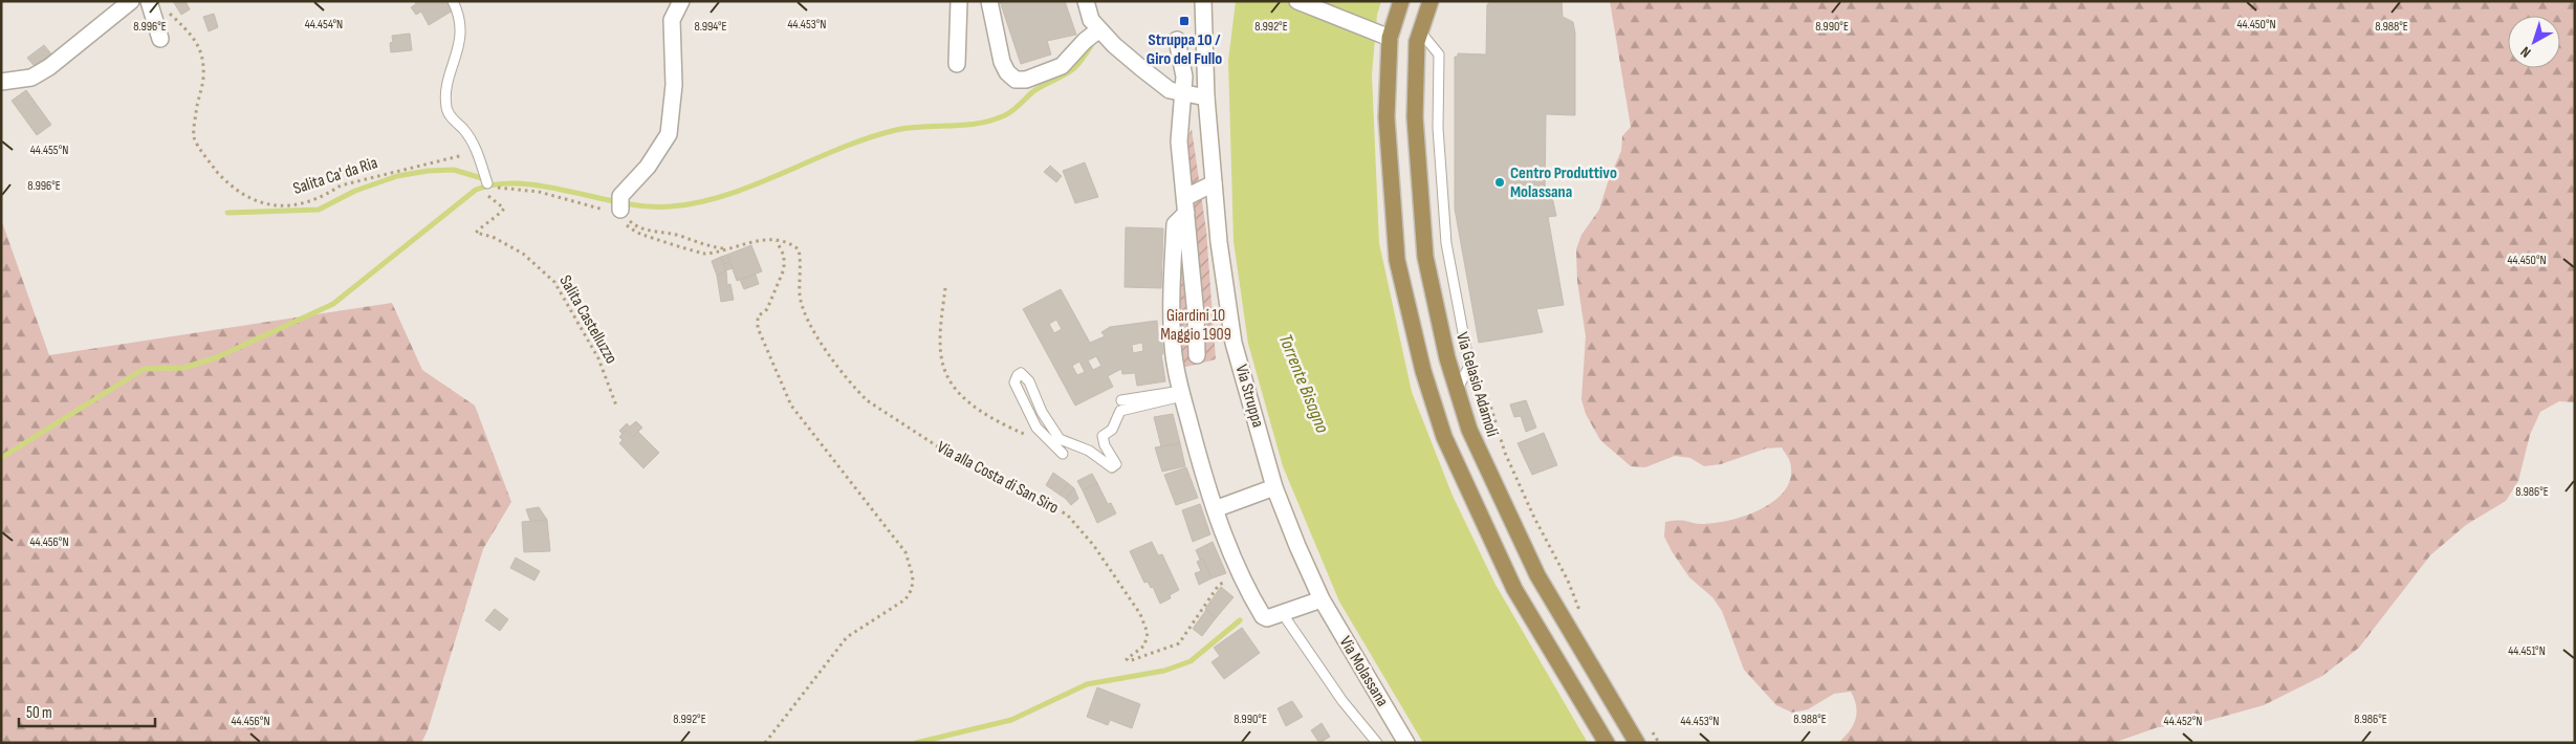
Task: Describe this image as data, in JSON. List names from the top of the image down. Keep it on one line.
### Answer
{"streets":{"main road":["Via Gelasio Adamoli"],"street":["Via Struppa","Via Molassana"],"path":["Salita Ca' da Ria","Salita Castelluzzo","Via alla Costa di San Siro"]},"crossings":[["Via Struppa","Via Molassana"]],"water":["Torrente Bisagno"],"parks":["Giardini 10 Maggio 1909"],"places":{"transit":["Struppa 10 / Giro del Fullo"],"other":["Centro Produttivo Molassana"]},"scale_bar":"50 m","north":"bottom left","coordinates":["44.454°N","44.453°N","44.450°N","8.996°E","8.994°E","8.992°E","8.990°E","8.988°E","44.455°N","8.986°E","44.456°N","44.451°N","44.452°N"]}
